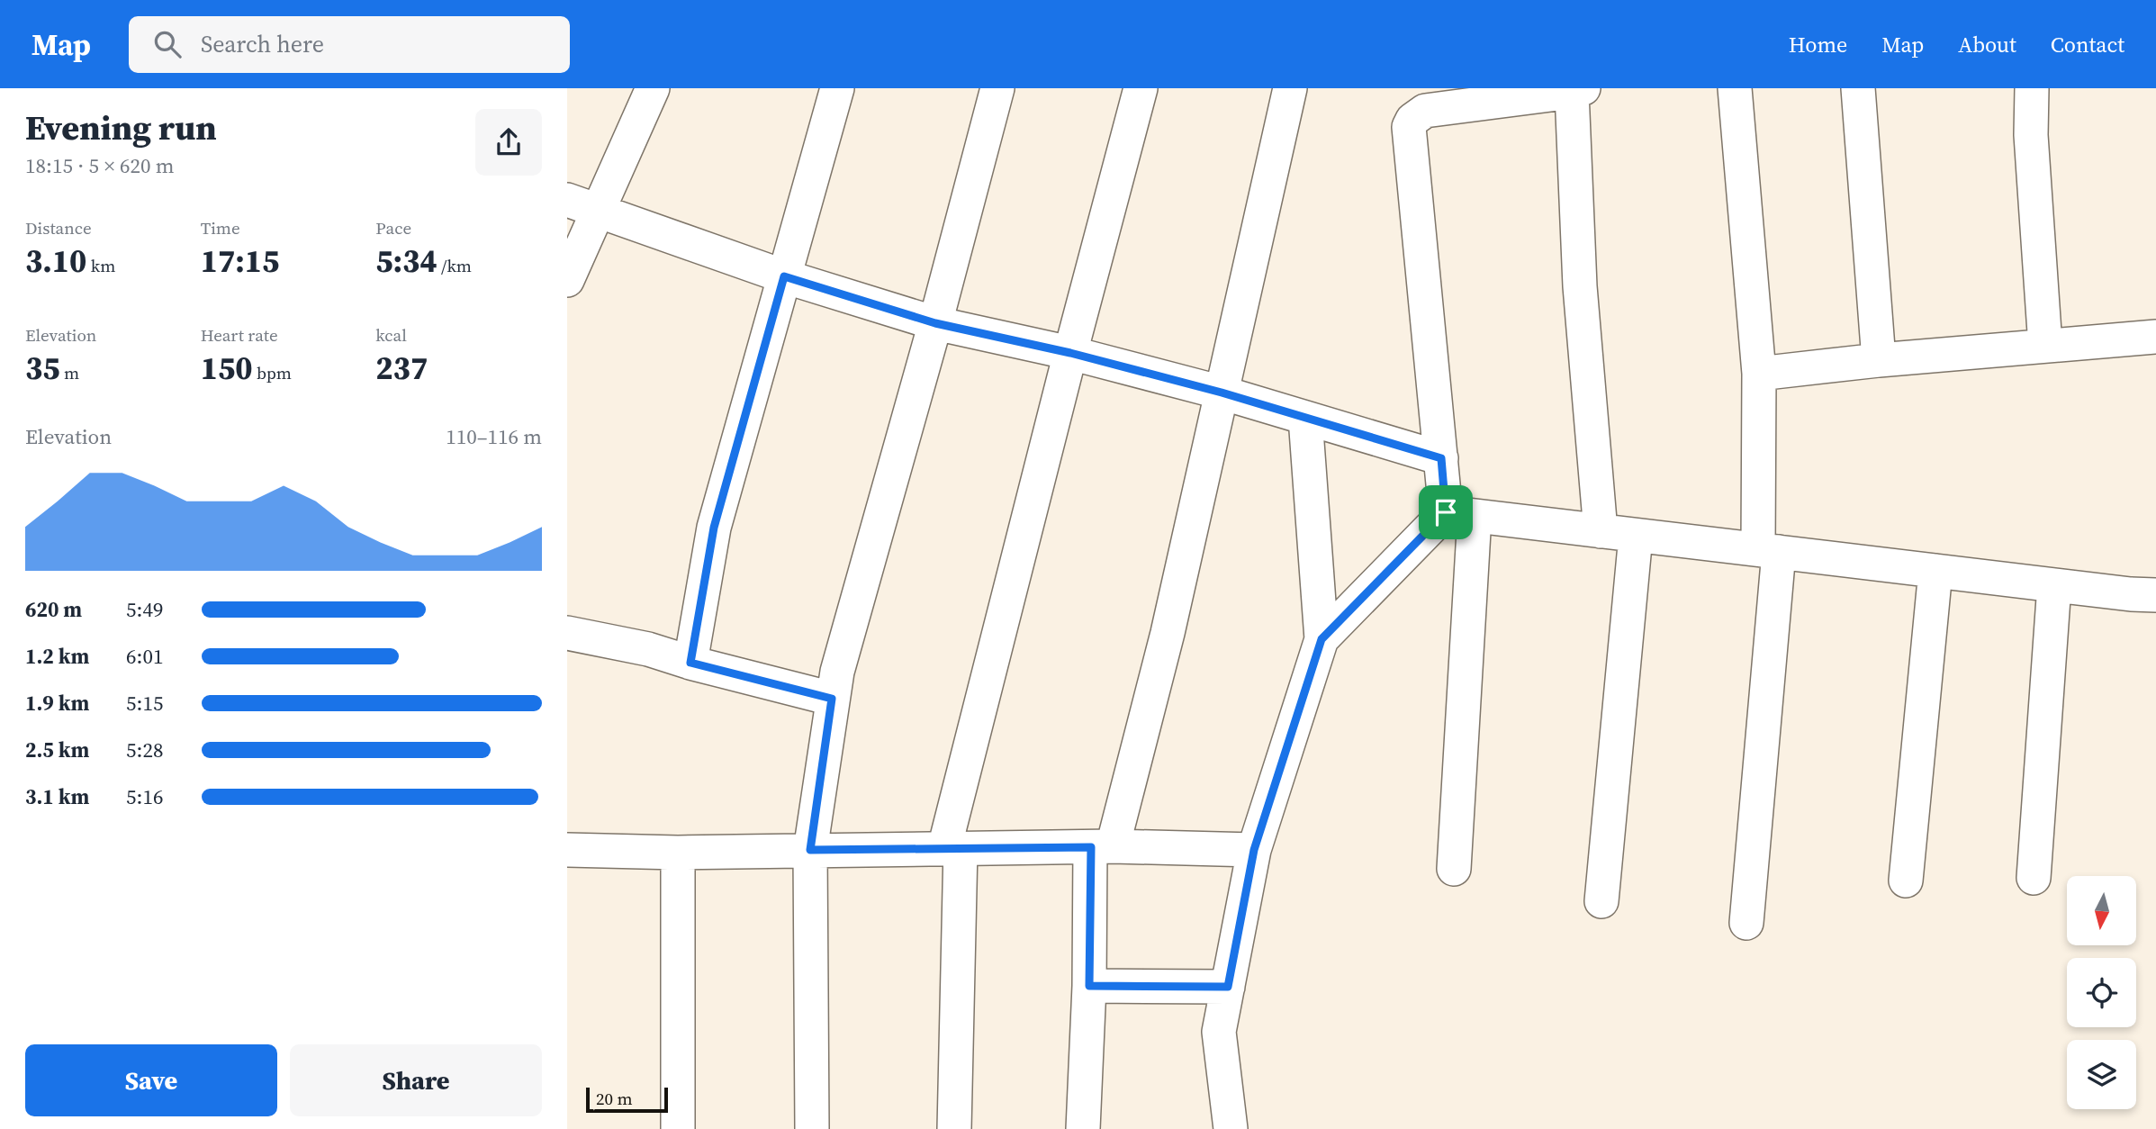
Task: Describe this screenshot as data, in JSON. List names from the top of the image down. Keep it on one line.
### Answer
{"scale_bar":"20 m","north":"bottom","page":{"header":"Map","search":"Search here","nav":["Home","Map","About","Contact"],"heading":["Evening run","18:15 · 5 × 620 m"],"stats":[["Distance","3.10 km"],["Time","17:15"],["Pace","5:34 /km"],["Elevation","35 m"],["Heart rate","150 bpm"],["kcal","237"]],"chart":["Elevation","110–116 m"],"list":[{"name":"620 m","note":"5:49"},{"name":"1.2 km","note":"6:01"},{"name":"1.9 km","note":"5:15"},{"name":"2.5 km","note":"5:28"},{"name":"3.1 km","note":"5:16"}],"buttons":["Save","Share"],"scale":"20 m"}}
